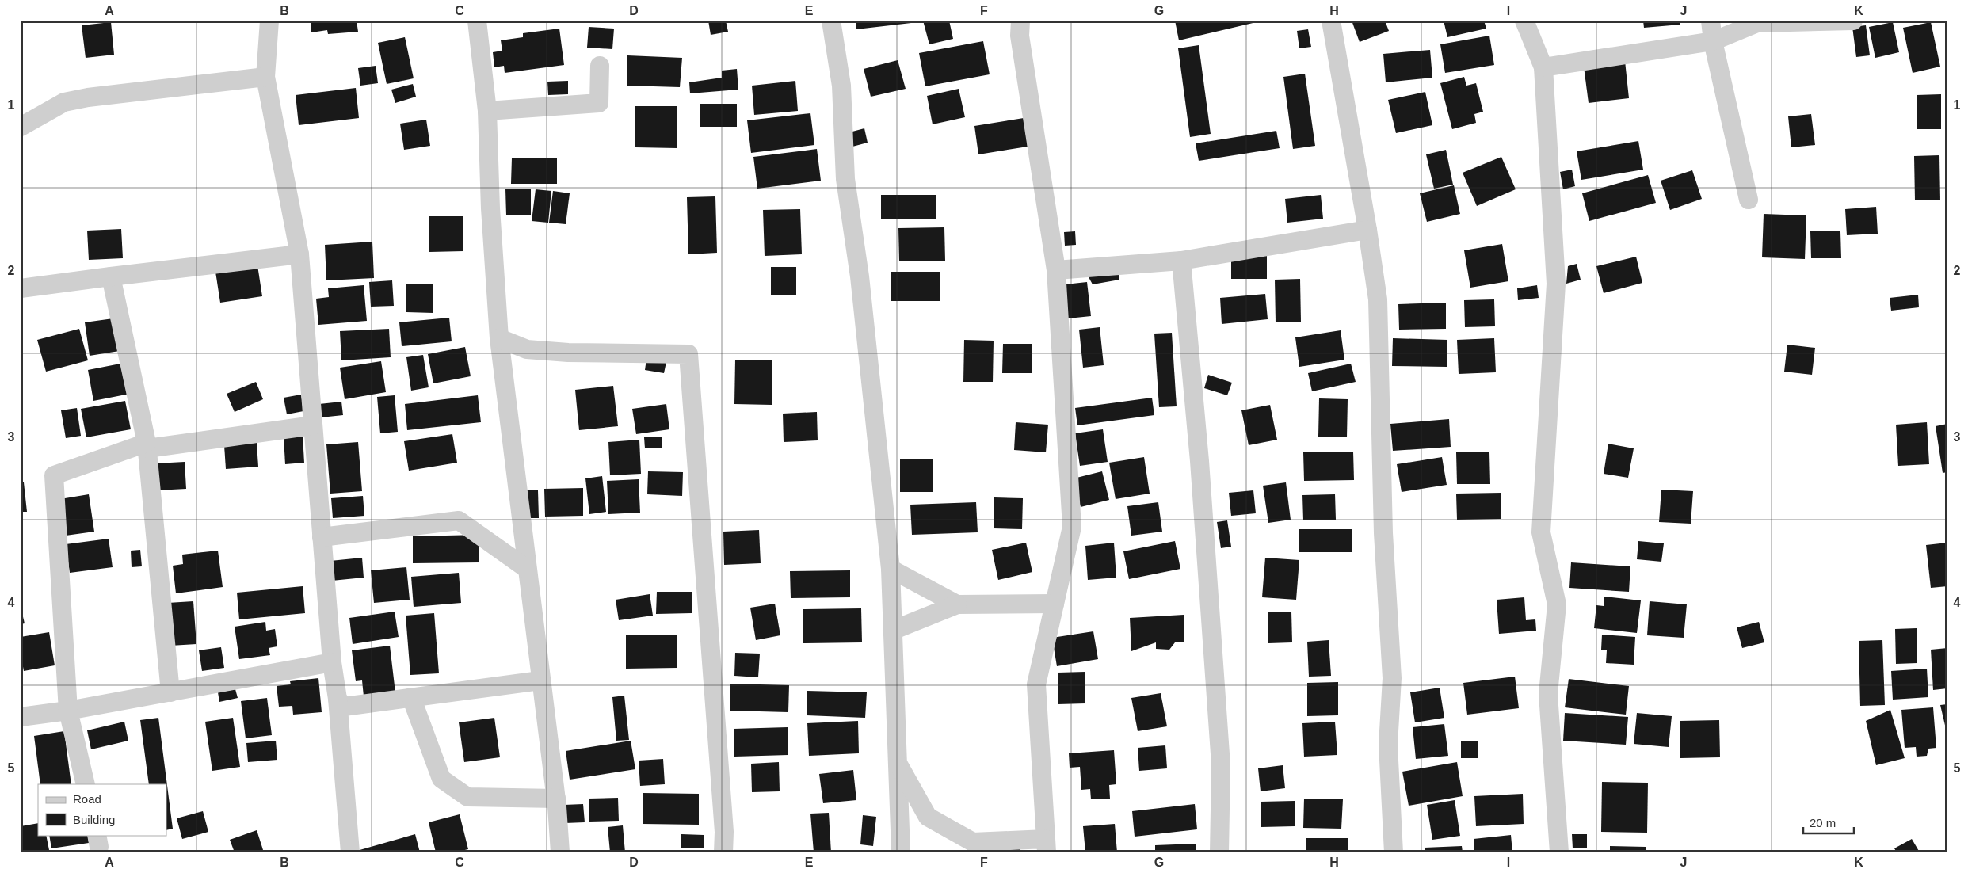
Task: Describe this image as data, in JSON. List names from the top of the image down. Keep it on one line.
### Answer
{"legend":["Road","Building"],"scale_bar":"20 m","grid":{"columns":["A","B","C","D","E","F","G","H","I","J","K"],"rows":["1","2","3","4","5"]}}
